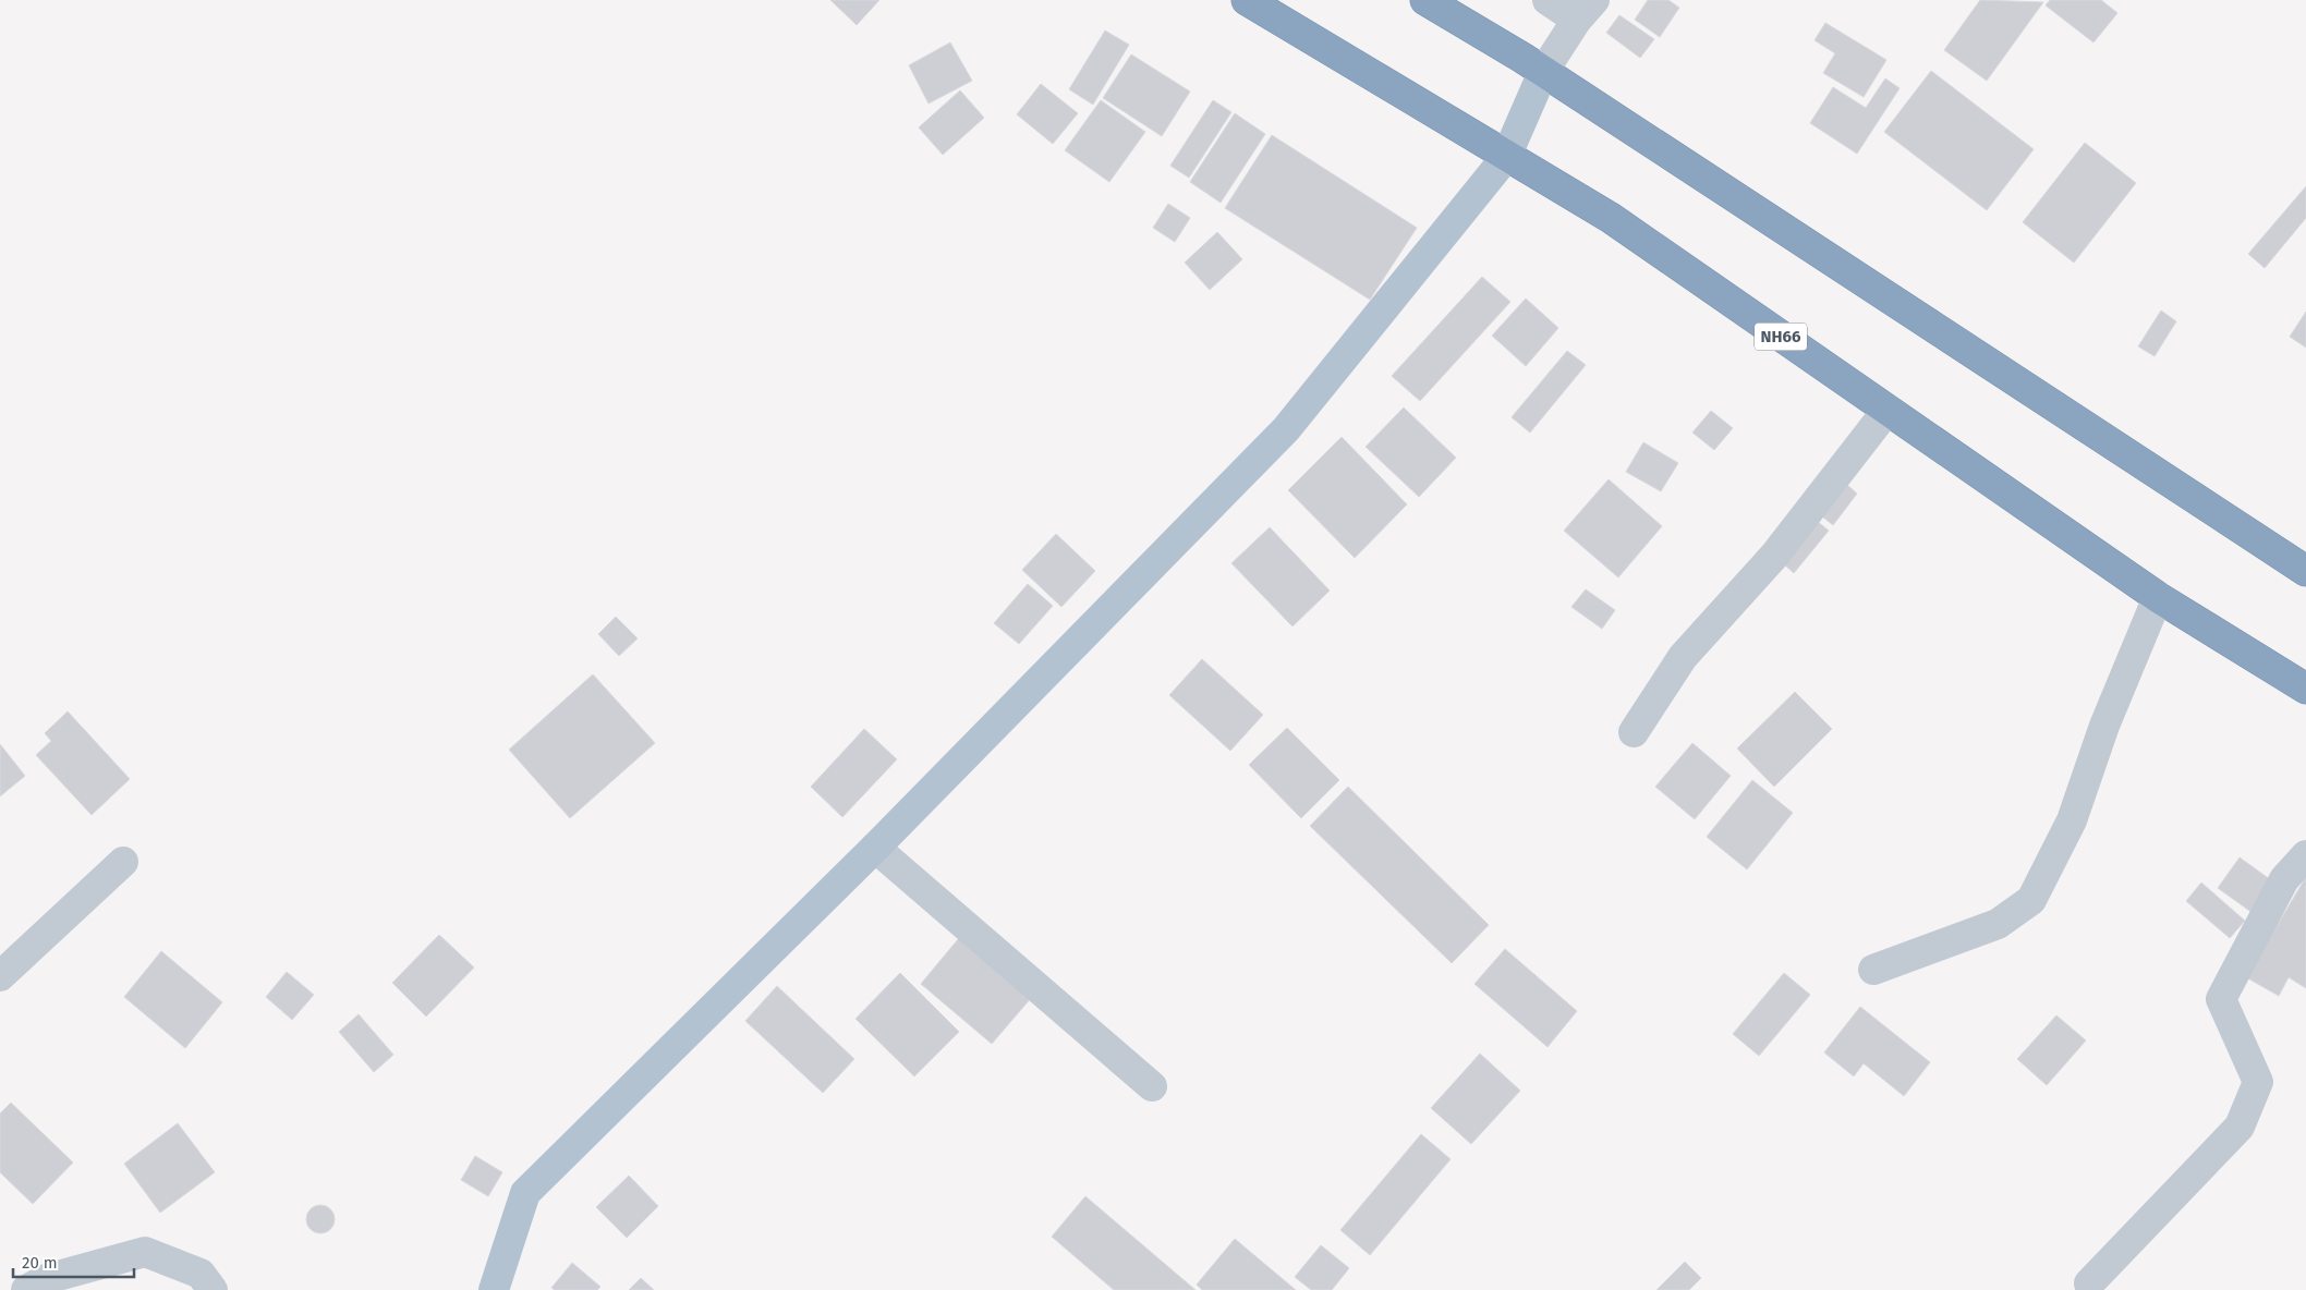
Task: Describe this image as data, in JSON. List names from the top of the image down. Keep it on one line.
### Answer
{"streets":{"highway":["NH66"]},"scale_bar":"20 m"}
